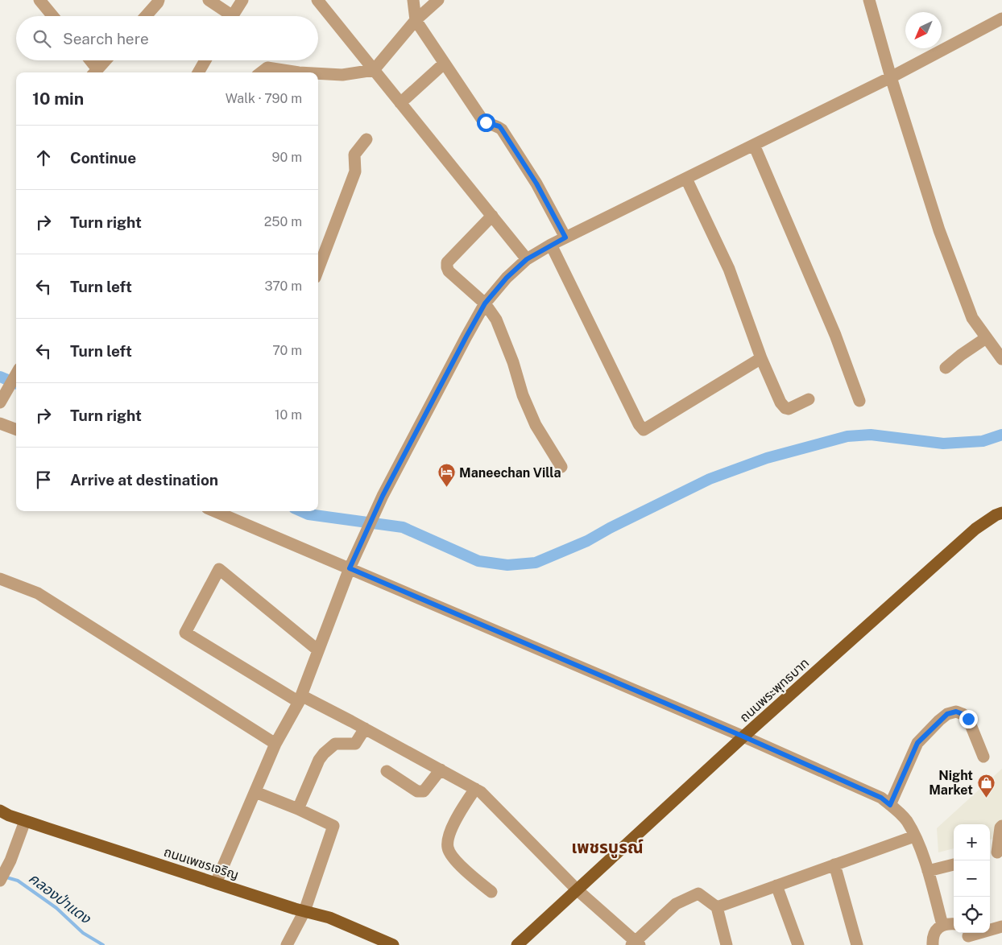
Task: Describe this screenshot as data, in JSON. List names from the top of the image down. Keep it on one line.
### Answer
{"streets":{"main road":["ถนนพระพุทธบาท","ถนนเพชรเจริญ"]},"districts":["เพชรบูรณ์"],"water":["คลองป่าแดง"],"places":{"hotel":["Maneechan Villa"],"shop":["Night Market"]},"north":"bottom left","page":{"search":"Search here","heading":["10 min","Walk · 790 m"],"list":[["Continue","90 m"],["Turn right","250 m"],["Turn left","370 m"],["Turn left","70 m"],["Turn right","10 m"],"Arrive at destination"],"map_buttons":["+","−"]}}
